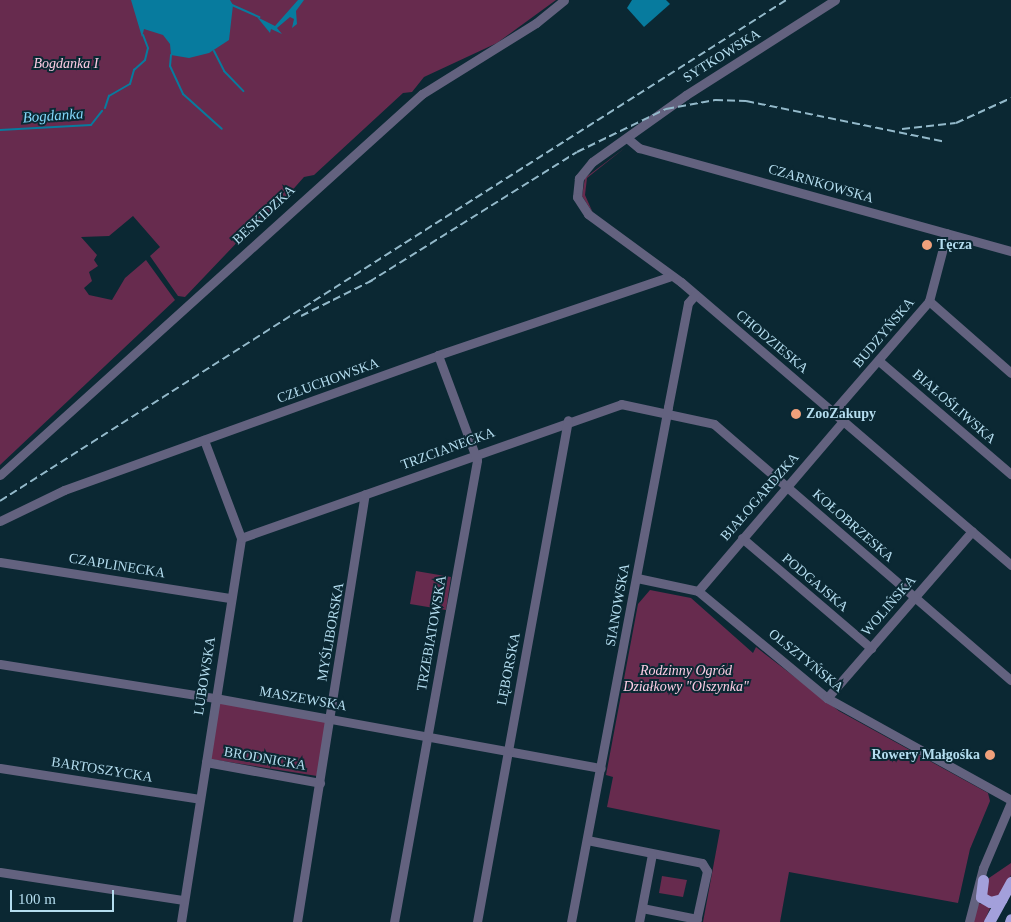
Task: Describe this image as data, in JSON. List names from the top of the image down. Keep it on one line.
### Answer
{"streets":{"street":["SYTKOWSKA","CZARNKOWSKA","BESKIDZKA","BUDZYŃSKA","CHODZIESKA","CZŁUCHOWSKA","BIAŁOŚLIWSKA","TRZCIANECKA","BIAŁOGARDZKA","KOŁOBRZESKA","CZAPLINECKA","PODGAJSKA","SIANOWSKA","WOLIŃSKA","MYŚLIBORSKA","TRZEBIATOWSKA","OLSZTYŃSKA","LĘBORSKA","LUBOWSKA","MASZEWSKA","BRODNICKA","BARTOSZYCKA"]},"crossings":[["SYTKOWSKA","CZARNKOWSKA"],["SYTKOWSKA","CHODZIESKA"],["CZARNKOWSKA","BUDZYŃSKA"],["CZARNKOWSKA","CHODZIESKA"],["BUDZYŃSKA","CHODZIESKA"],["BUDZYŃSKA","BIAŁOŚLIWSKA"],["CHODZIESKA","CZŁUCHOWSKA"],["CHODZIESKA","BIAŁOGARDZKA"],["CHODZIESKA","SIANOWSKA"],["CHODZIESKA","WOLIŃSKA"],["CZŁUCHOWSKA","TRZEBIATOWSKA"],["TRZCIANECKA","KOŁOBRZESKA"],["TRZCIANECKA","SIANOWSKA"],["TRZCIANECKA","MYŚLIBORSKA"],["TRZCIANECKA","TRZEBIATOWSKA"],["TRZCIANECKA","LĘBORSKA"],["TRZCIANECKA","LUBOWSKA"],["BIAŁOGARDZKA","KOŁOBRZESKA"],["BIAŁOGARDZKA","PODGAJSKA"],["BIAŁOGARDZKA","OLSZTYŃSKA"],["KOŁOBRZESKA","SIANOWSKA"],["KOŁOBRZESKA","WOLIŃSKA"],["CZAPLINECKA","LUBOWSKA"],["PODGAJSKA","WOLIŃSKA"],["SIANOWSKA","OLSZTYŃSKA"],["SIANOWSKA","MASZEWSKA"],["WOLIŃSKA","OLSZTYŃSKA"],["MYŚLIBORSKA","MASZEWSKA"],["MYŚLIBORSKA","BRODNICKA"],["TRZEBIATOWSKA","MASZEWSKA"],["LĘBORSKA","MASZEWSKA"],["LUBOWSKA","MASZEWSKA"],["LUBOWSKA","BRODNICKA"],["LUBOWSKA","BARTOSZYCKA"]],"water":["Bogdanka"],"parks":["Bogdanka I","Rodzinny Ogród Działkowy \"Olszynka\""],"places":["Tęcza","ZooZakupy","Rowery Małgośka"],"scale_bar":"100 m"}
